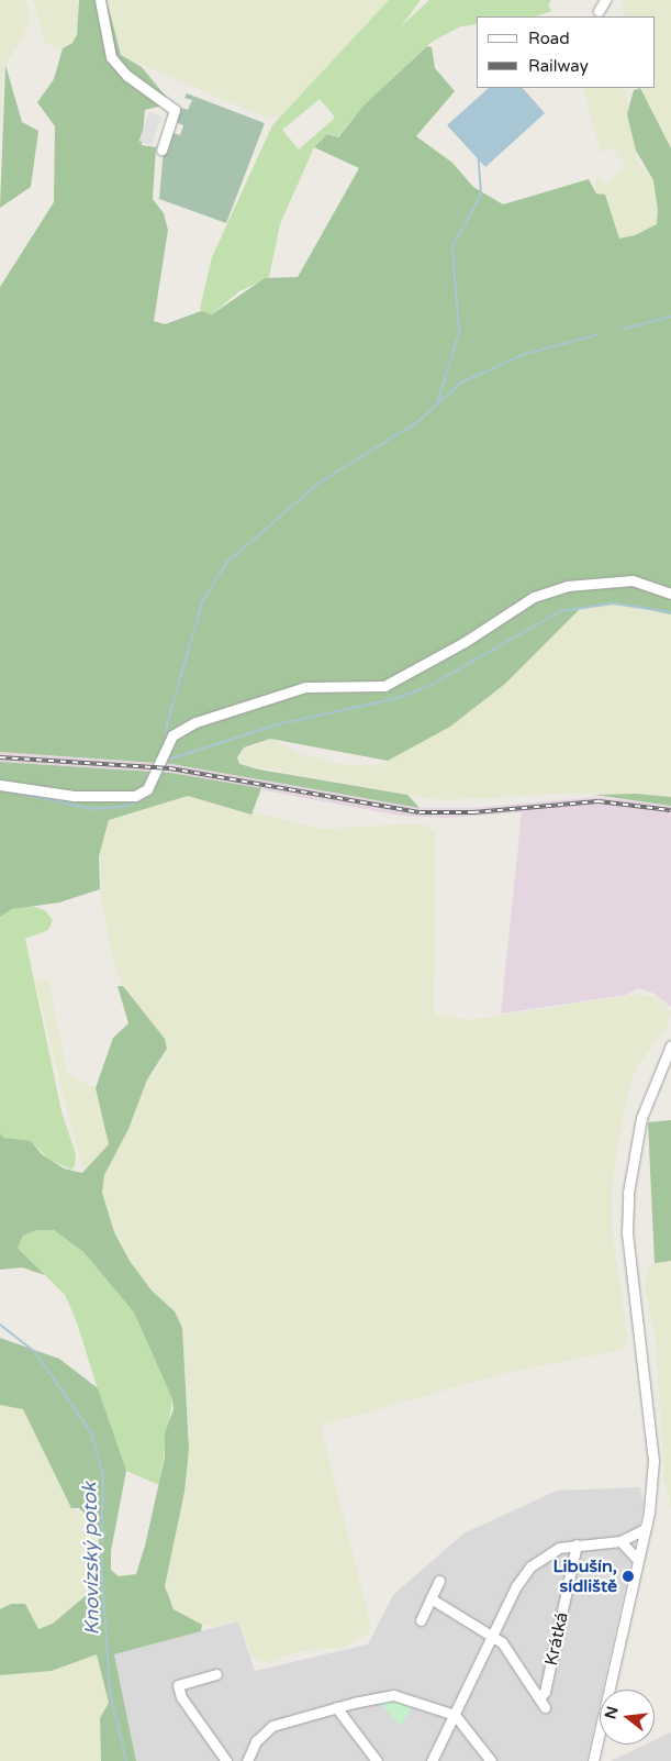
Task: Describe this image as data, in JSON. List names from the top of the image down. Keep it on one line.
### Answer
{"streets":{"street":["Krátká"]},"water":["Knovízský potok"],"places":["Libušín, sídliště"],"legend":["Road","Railway"],"north":"left"}
